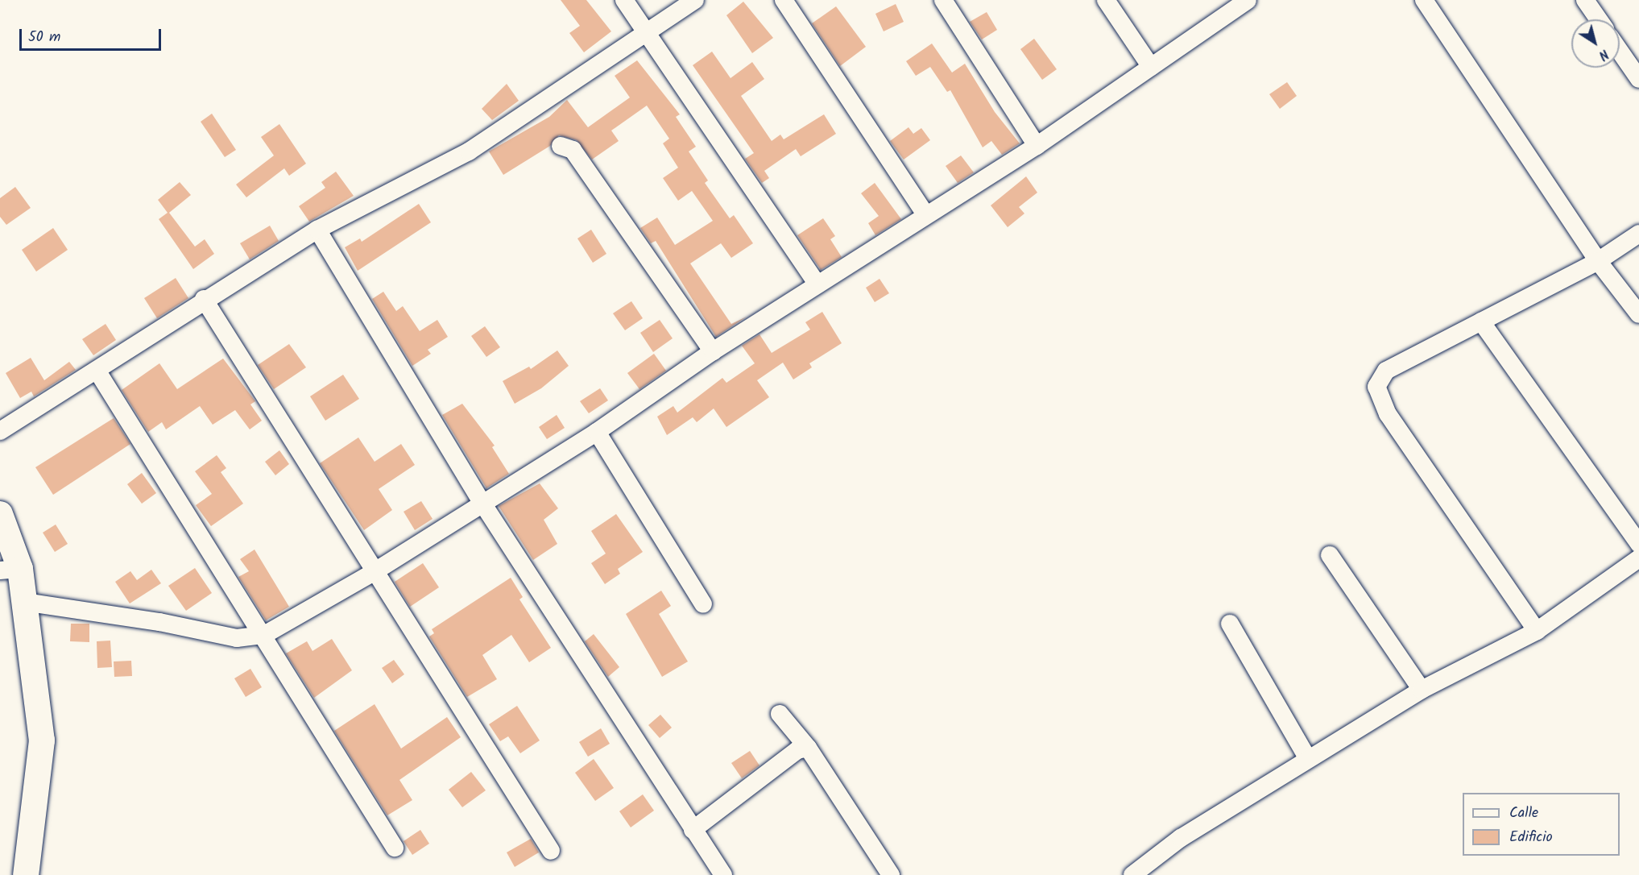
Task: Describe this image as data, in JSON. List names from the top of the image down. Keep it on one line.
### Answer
{"legend":["Calle","Edificio"],"scale_bar":"50 m","north":"bottom right"}
